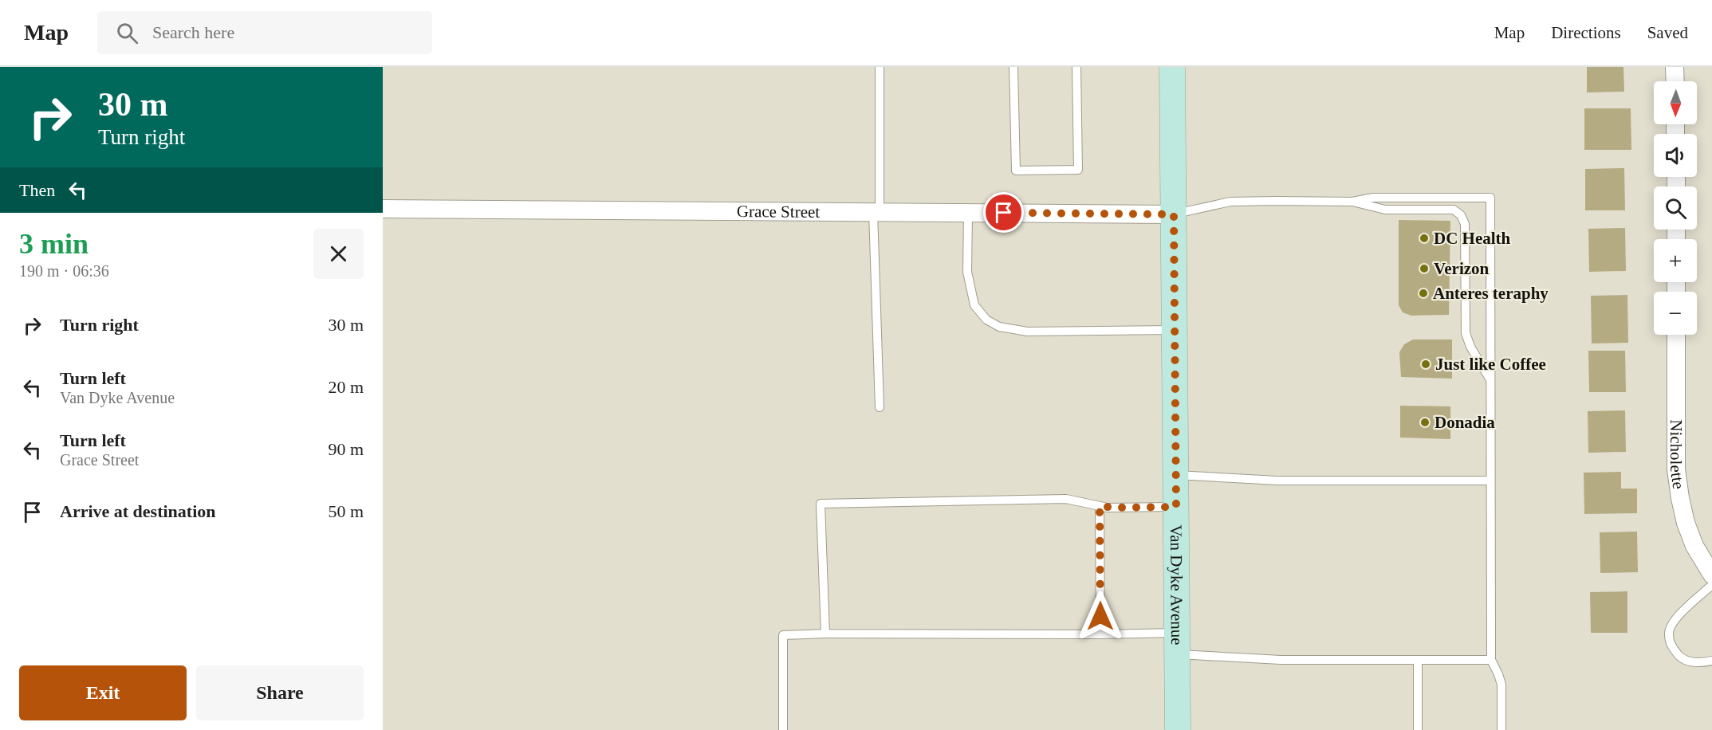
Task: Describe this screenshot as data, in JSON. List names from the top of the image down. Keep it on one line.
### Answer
{"streets":{"main road":["Van Dyke Avenue"],"street":["Grace Street","Nicholette"]},"crossings":[["Grace Street","Van Dyke Avenue"]],"places":["DC Health","Verizon","Anteres teraphy","Just like Coffee","Donadia"],"north":"bottom","page":{"header":"Map","search":"Search here","nav":["Map","Directions","Saved"],"turn":["30 m","Turn right"],"map_buttons":["+","−"],"then":"Then","heading":["3 min","190 m · 06:36"],"list":[{"name":"Turn right","value":"30 m"},{"name":"Turn left","note":"Van Dyke Avenue","value":"20 m"},{"name":"Turn left","note":"Grace Street","value":"90 m"},{"name":"Arrive at destination","value":"50 m"}],"buttons":["Exit","Share"]}}
